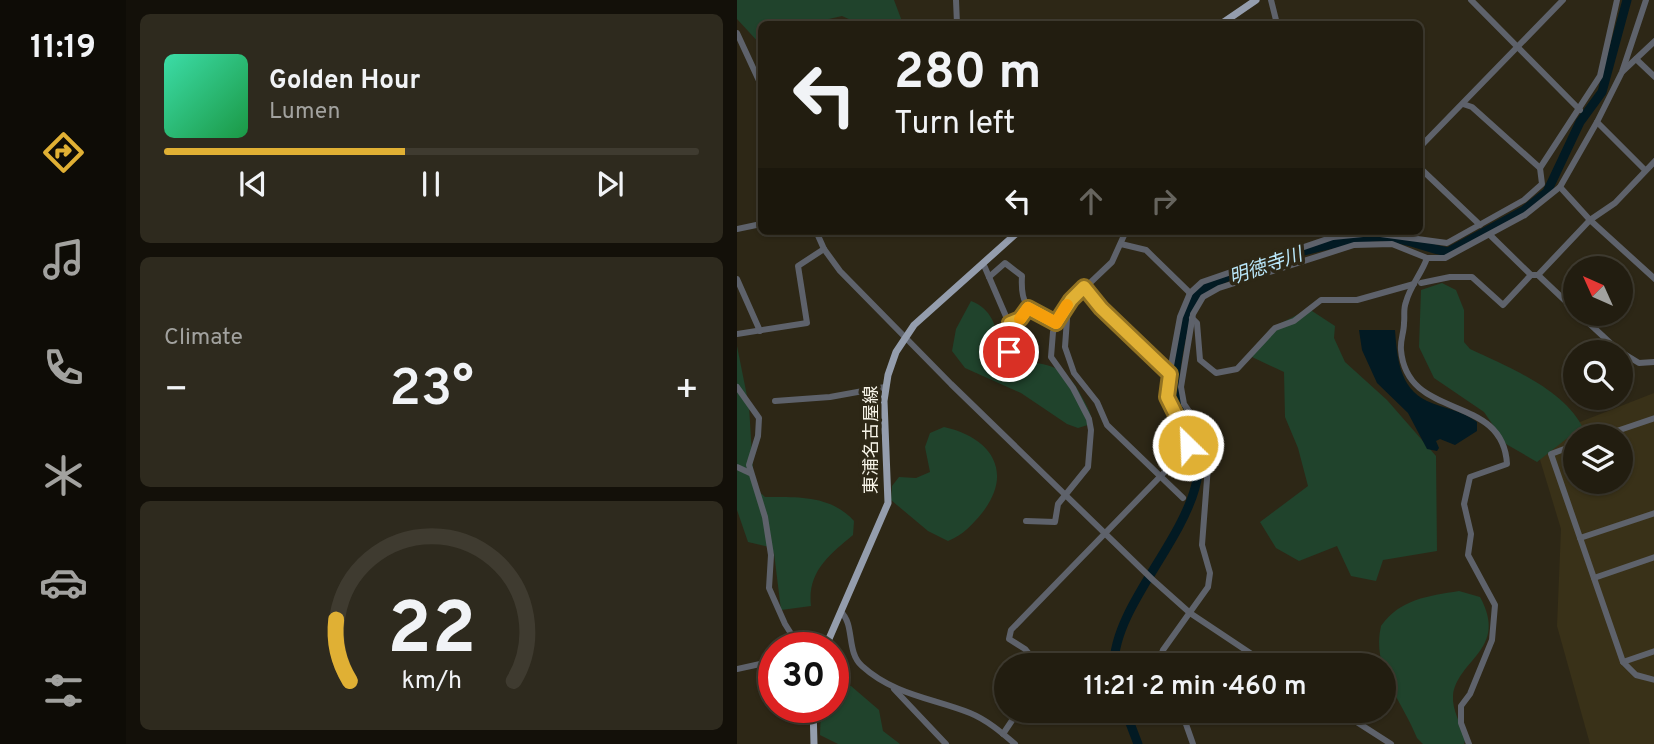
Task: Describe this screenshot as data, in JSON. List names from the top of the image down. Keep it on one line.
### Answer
{"streets":{"main road":["東浦名古屋線"]},"water":["明徳寺川"],"north":"top left","page":{"tabs":"11:19","turn":["280 m","Turn left"],"song":["Golden Hour","Lumen"],"tile":"Climate","heat":["−","23°","+"],"limit":"30","trip":"11:21 · 2 min · 460 m","gauge":["22","km/h"]}}
